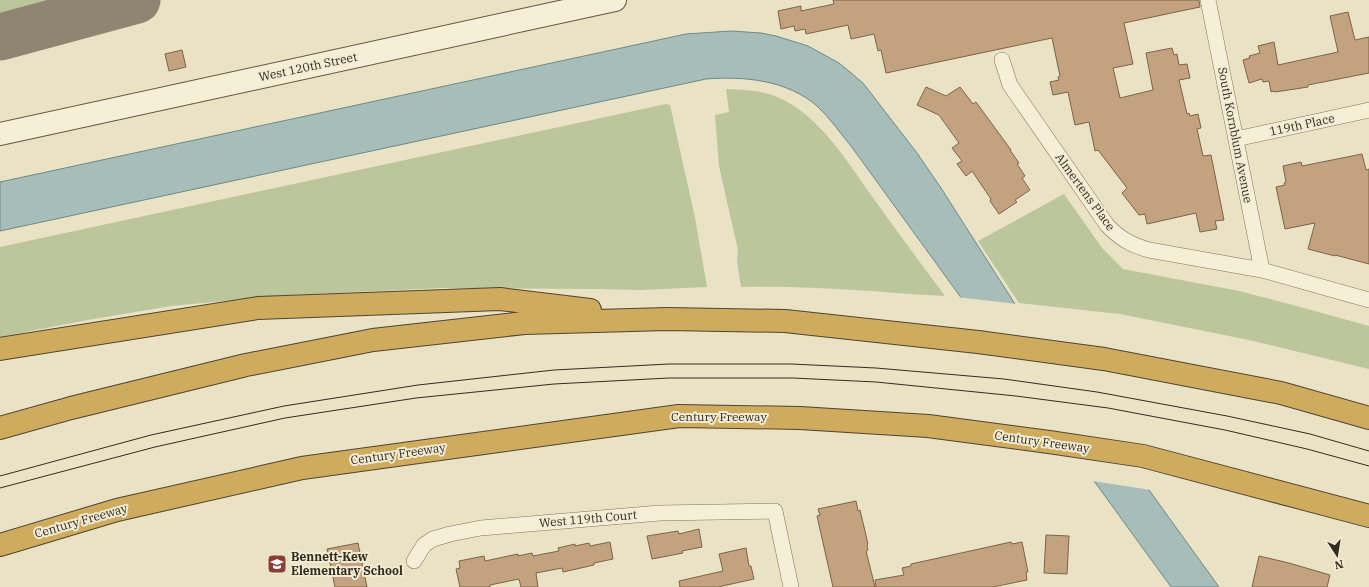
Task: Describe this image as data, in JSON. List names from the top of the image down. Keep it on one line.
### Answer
{"streets":{"highway":["Century Freeway"],"main road":["West 120th Street"],"street":["119th Place","South Kornblum Avenue","Almertens Place","West 119th Court"]},"crossings":[["119th Place","South Kornblum Avenue"],["South Kornblum Avenue","Almertens Place"]],"places":{"school or university":["Bennett-Kew Elementary School"]},"north":"bottom"}
